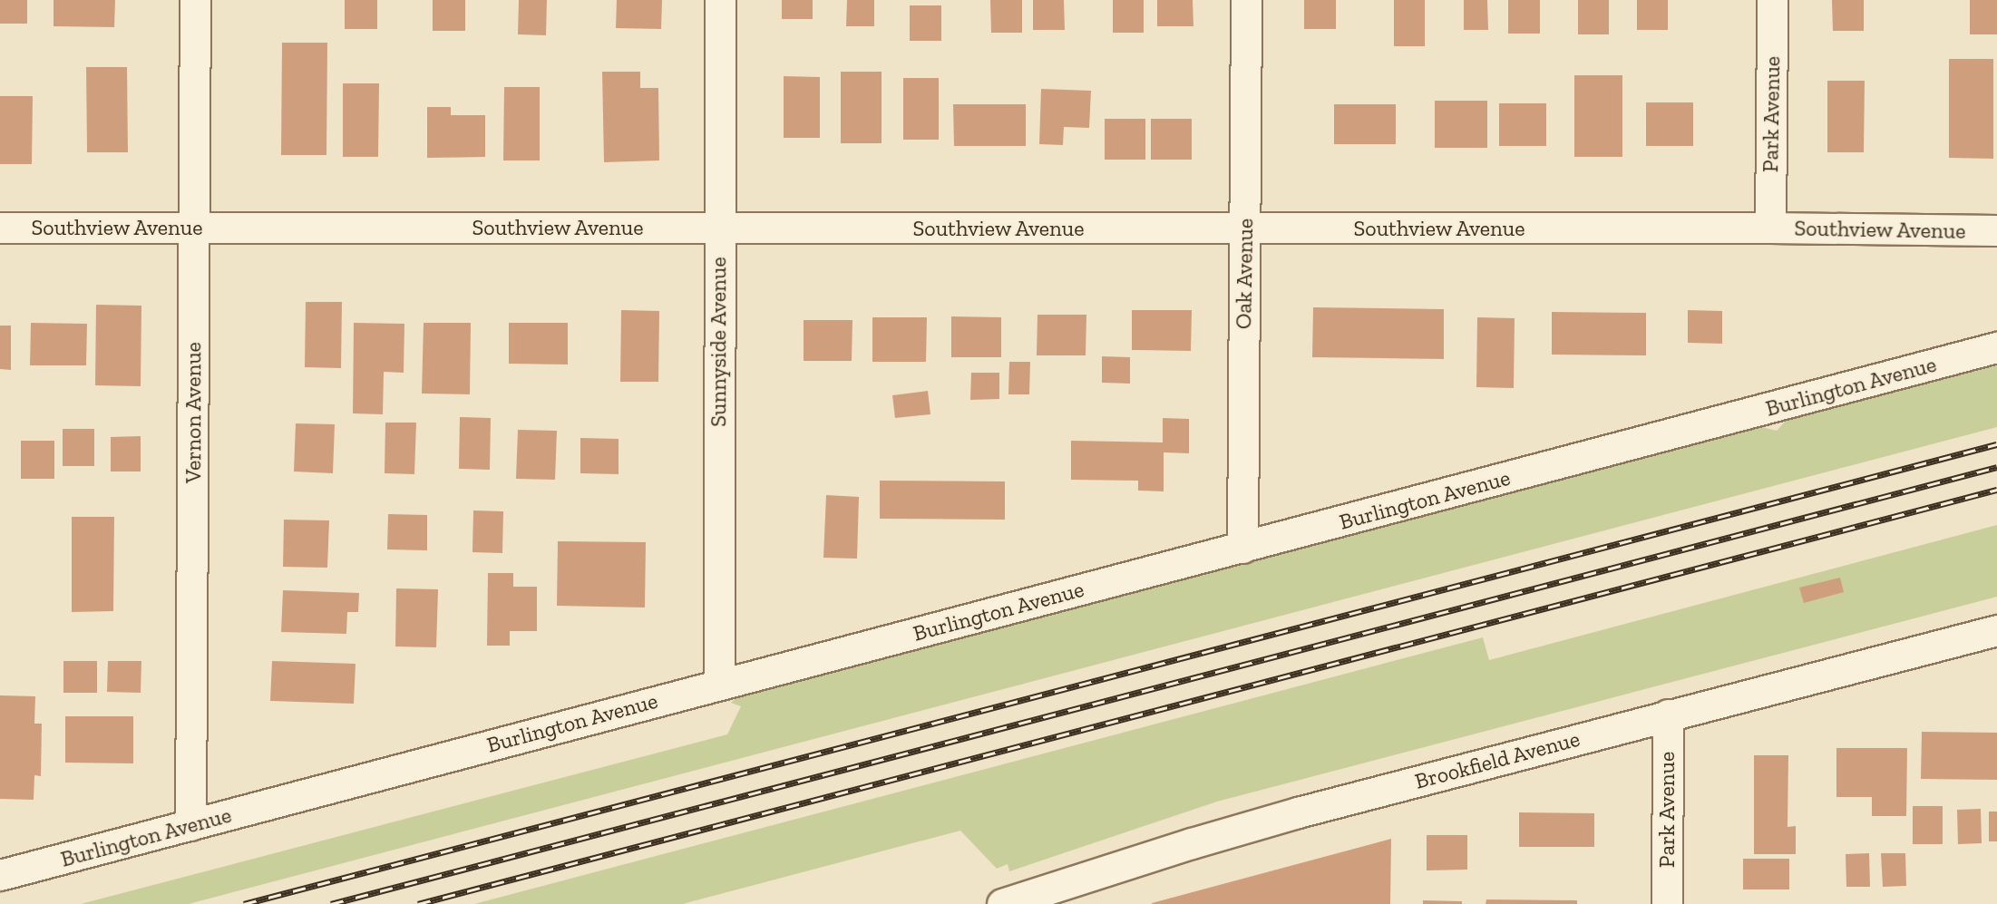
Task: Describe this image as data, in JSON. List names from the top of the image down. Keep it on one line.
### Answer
{"streets":{"street":["Park Avenue","Southview Avenue","Oak Avenue","Sunnyside Avenue","Burlington Avenue","Vernon Avenue","Brookfield Avenue"]},"crossings":[["Park Avenue","Southview Avenue"],["Park Avenue","Brookfield Avenue"],["Southview Avenue","Oak Avenue"],["Southview Avenue","Sunnyside Avenue"],["Southview Avenue","Vernon Avenue"],["Oak Avenue","Burlington Avenue"],["Sunnyside Avenue","Burlington Avenue"],["Burlington Avenue","Vernon Avenue"]]}
